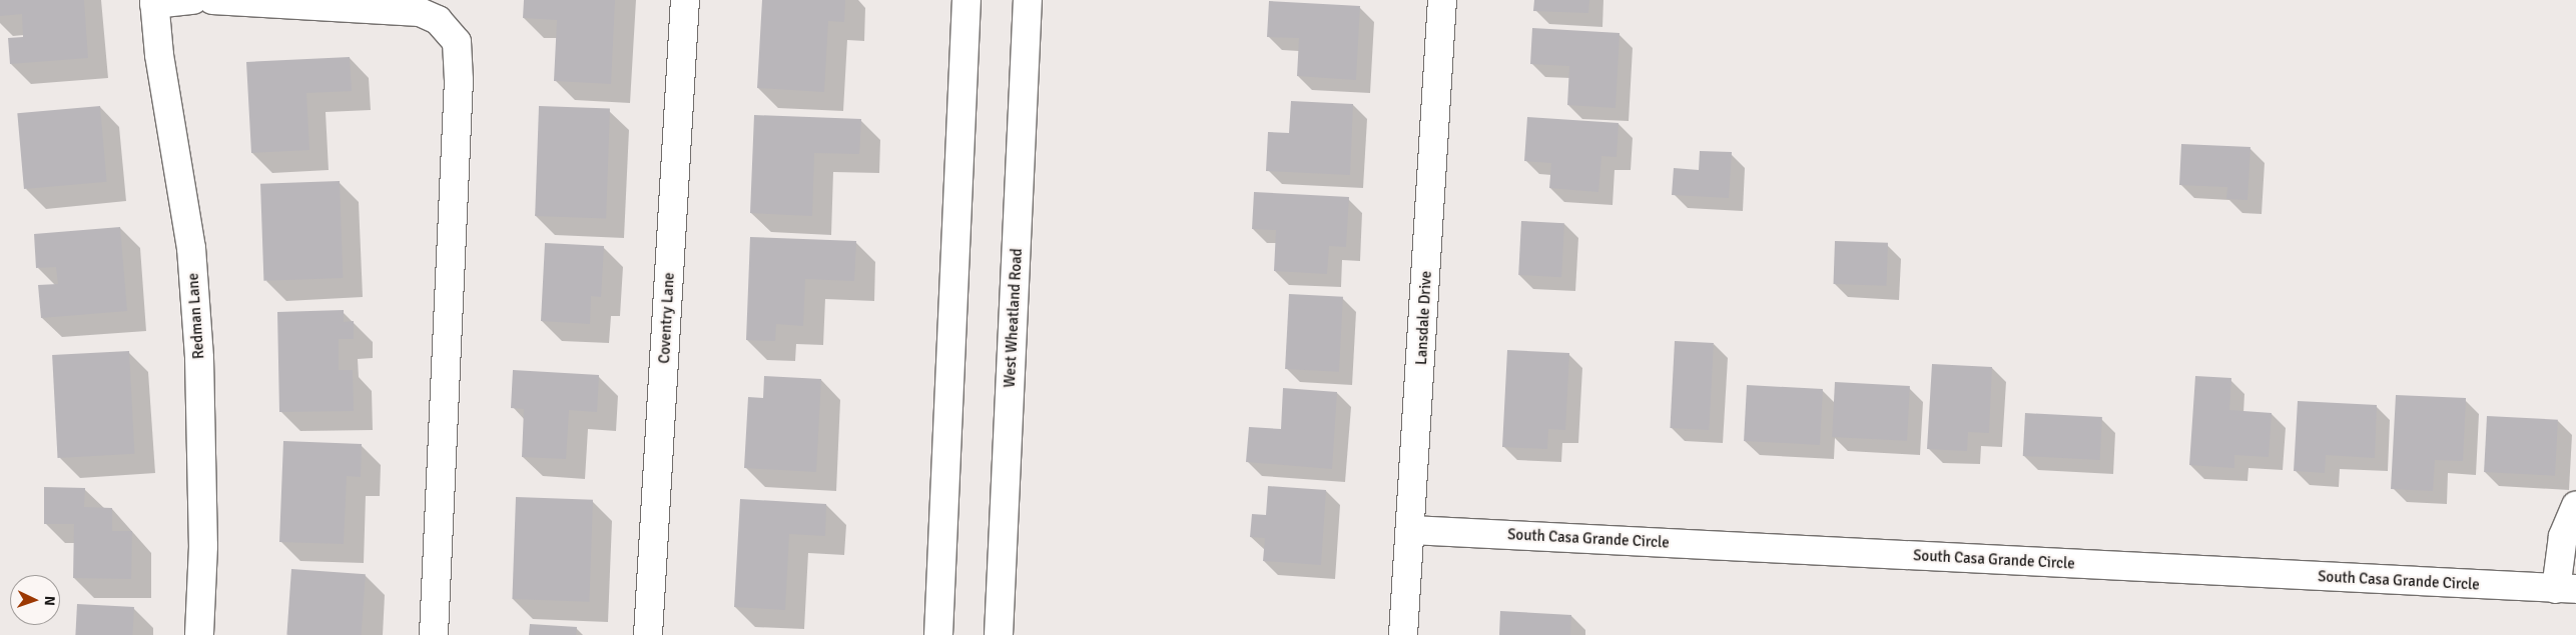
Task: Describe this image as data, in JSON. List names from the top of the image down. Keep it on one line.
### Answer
{"streets":{"street":["Redman Lane","Coventry Lane","West Wheatland Road","Lansdale Drive","South Casa Grande Circle"]},"crossings":[["Lansdale Drive","South Casa Grande Circle"]],"north":"right"}
